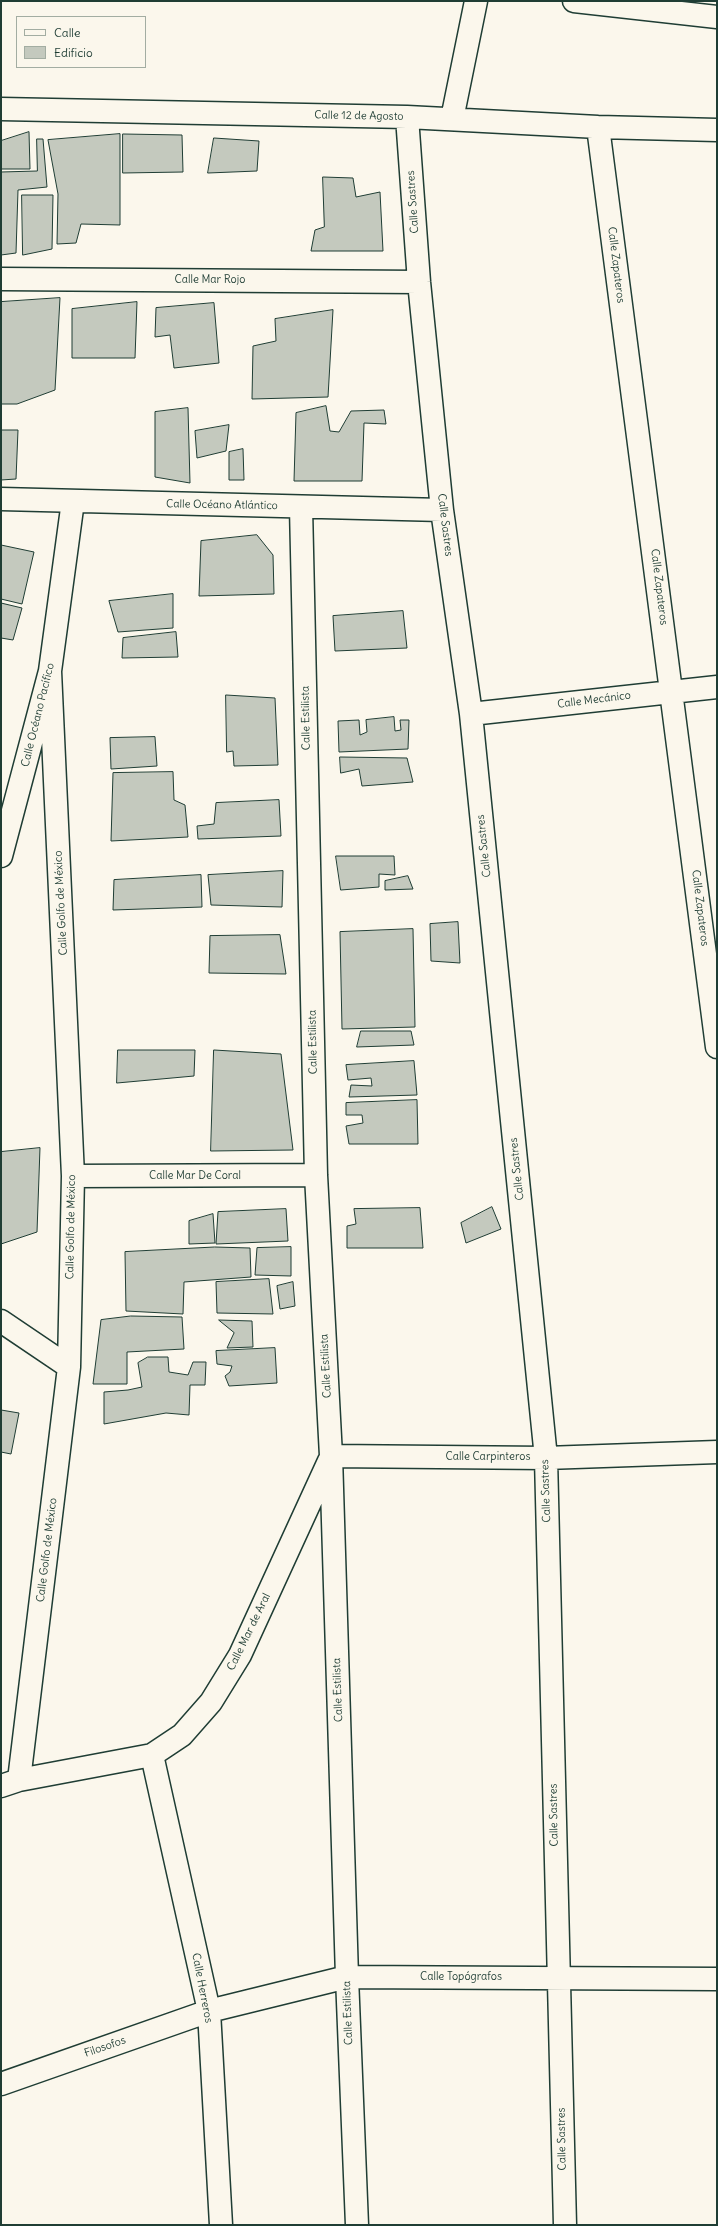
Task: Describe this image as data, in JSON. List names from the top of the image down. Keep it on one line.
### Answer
{"streets":{"street":["Calle 12 de Agosto","Calle Sastres","Calle Zapateros","Calle Mar Rojo","Calle Océano Atlántico","Calle Mecánico","Calle Océano Pacífico","Calle Estilista","Calle Golfo de México","Calle Mar De Coral","Calle Carpinteros","Calle Mar de Aral","Calle Topógrafos","Calle Herreros","Filosofos"]},"crossings":[["Calle 12 de Agosto","Calle Sastres"],["Calle 12 de Agosto","Calle Zapateros"],["Calle Sastres","Calle Mar Rojo"],["Calle Sastres","Calle Océano Atlántico"],["Calle Sastres","Calle Mecánico"],["Calle Sastres","Calle Carpinteros"],["Calle Sastres","Calle Topógrafos"],["Calle Zapateros","Calle Mecánico"],["Calle Océano Atlántico","Calle Océano Pacífico"],["Calle Océano Atlántico","Calle Estilista"],["Calle Océano Pacífico","Calle Golfo de México"],["Calle Estilista","Calle Mar De Coral"],["Calle Estilista","Calle Carpinteros"],["Calle Estilista","Calle Mar de Aral"],["Calle Estilista","Calle Topógrafos"],["Calle Golfo de México","Calle Mar De Coral"],["Calle Golfo de México","Calle Mar de Aral"],["Calle Carpinteros","Calle Mar de Aral"],["Calle Mar de Aral","Calle Herreros"],["Calle Topógrafos","Calle Herreros"],["Calle Topógrafos","Filosofos"],["Calle Herreros","Filosofos"]],"legend":["Calle","Edificio"]}
